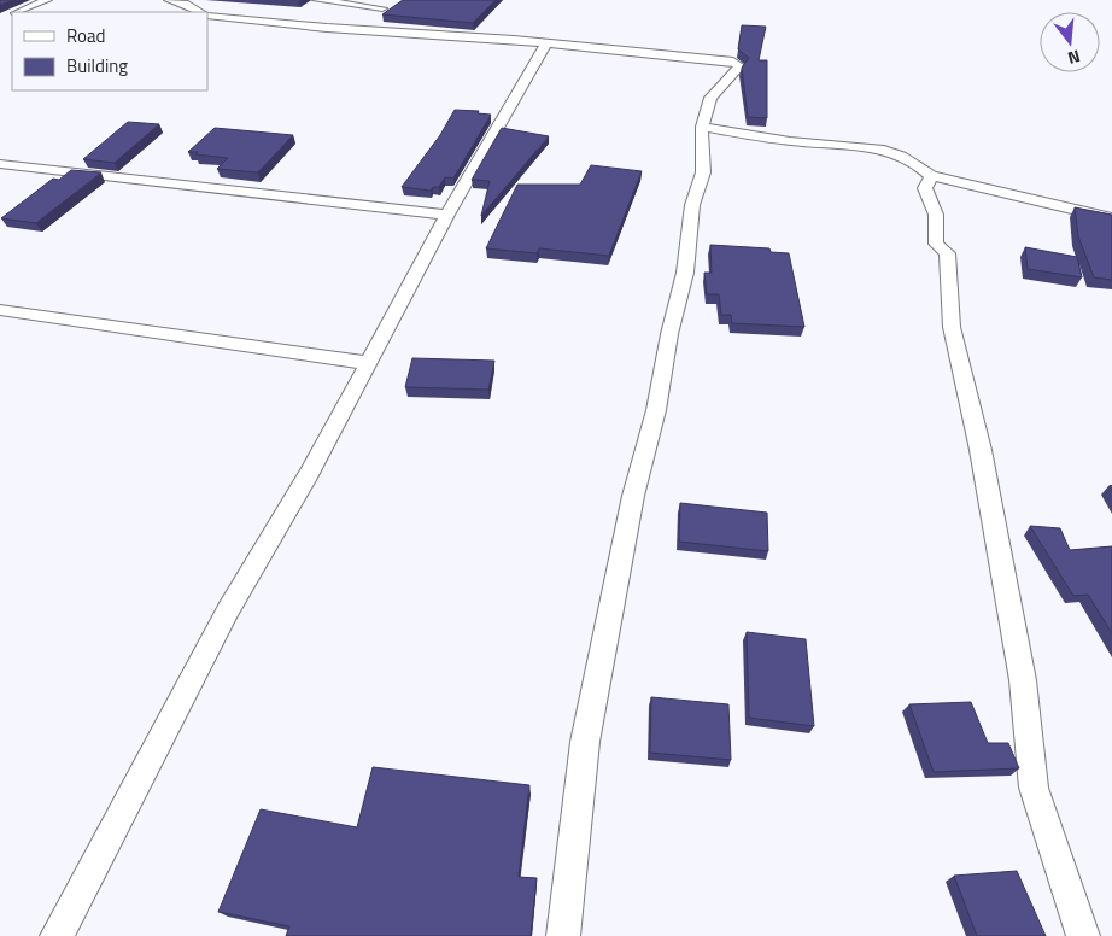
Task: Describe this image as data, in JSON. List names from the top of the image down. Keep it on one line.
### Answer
{"legend":["Road","Building"],"north":"bottom"}
